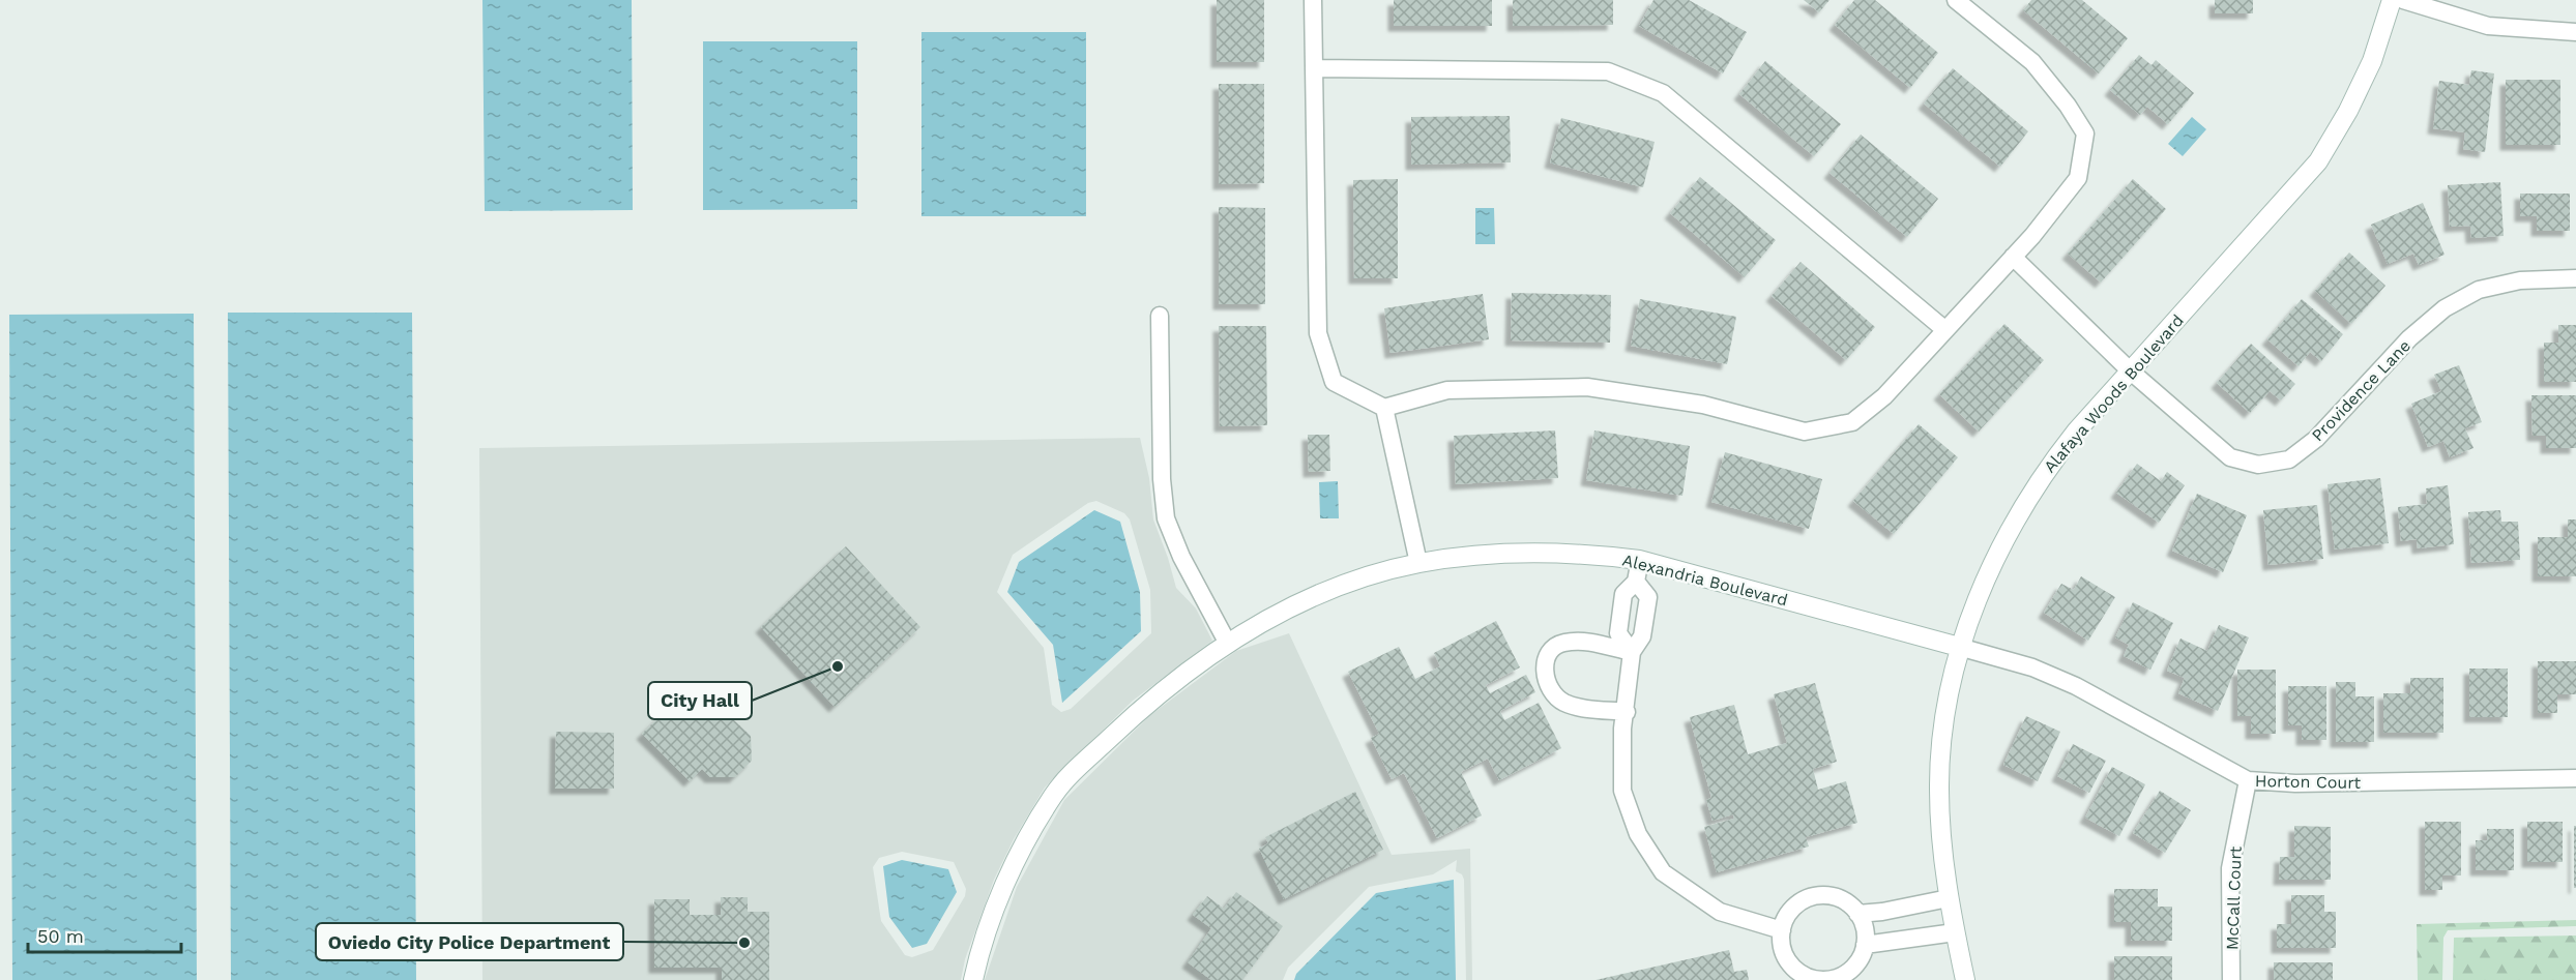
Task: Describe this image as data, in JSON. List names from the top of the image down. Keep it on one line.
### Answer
{"streets":{"street":["Providence Lane","Alafaya Woods Boulevard","Alexandria Boulevard","Horton Court","McCall Court"]},"crossings":[["Providence Lane","Alafaya Woods Boulevard"],["Alafaya Woods Boulevard","Alexandria Boulevard"],["Alafaya Woods Boulevard","Horton Court"],["Alexandria Boulevard","Horton Court"],["Horton Court","McCall Court"]],"places":["City Hall","Oviedo City Police Department"],"scale_bar":"50 m"}
